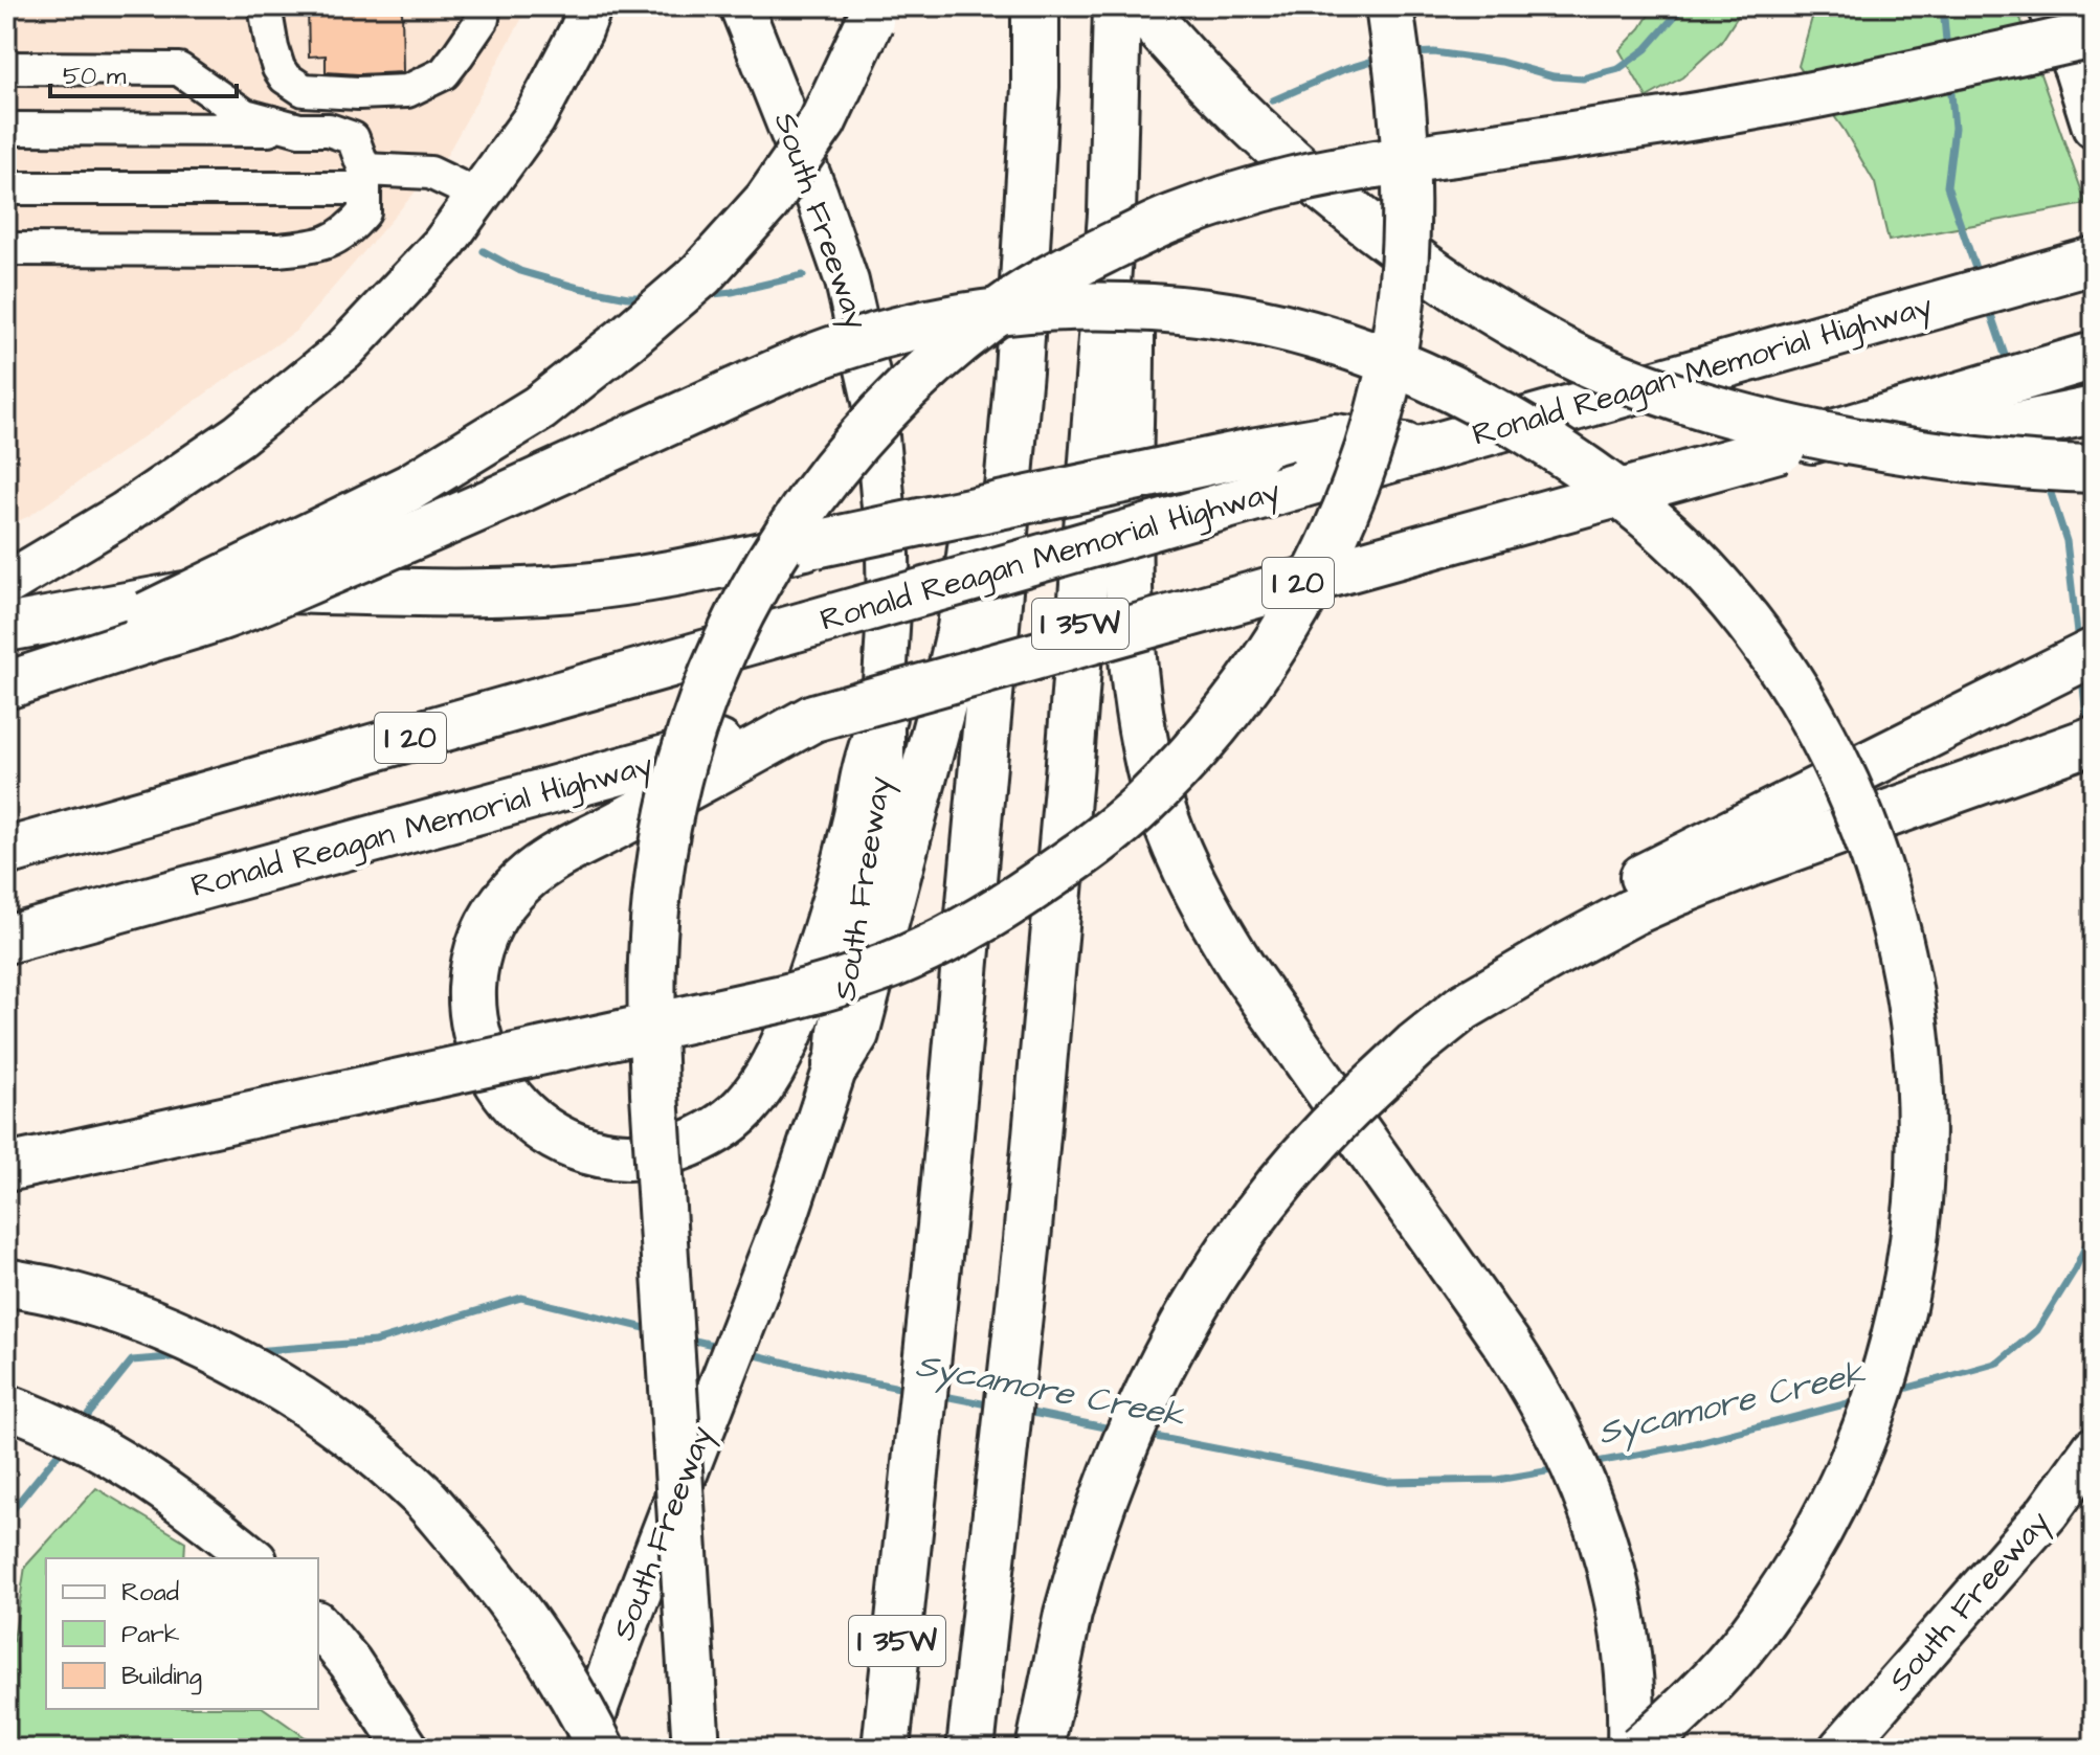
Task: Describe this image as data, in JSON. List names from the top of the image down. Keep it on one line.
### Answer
{"streets":{"highway":["Ronald Reagan Memorial Highway","I 20","I 35W"],"main road":["South Freeway"]},"water":["Sycamore Creek"],"legend":["Road","Park","Building"],"scale_bar":"50 m"}
